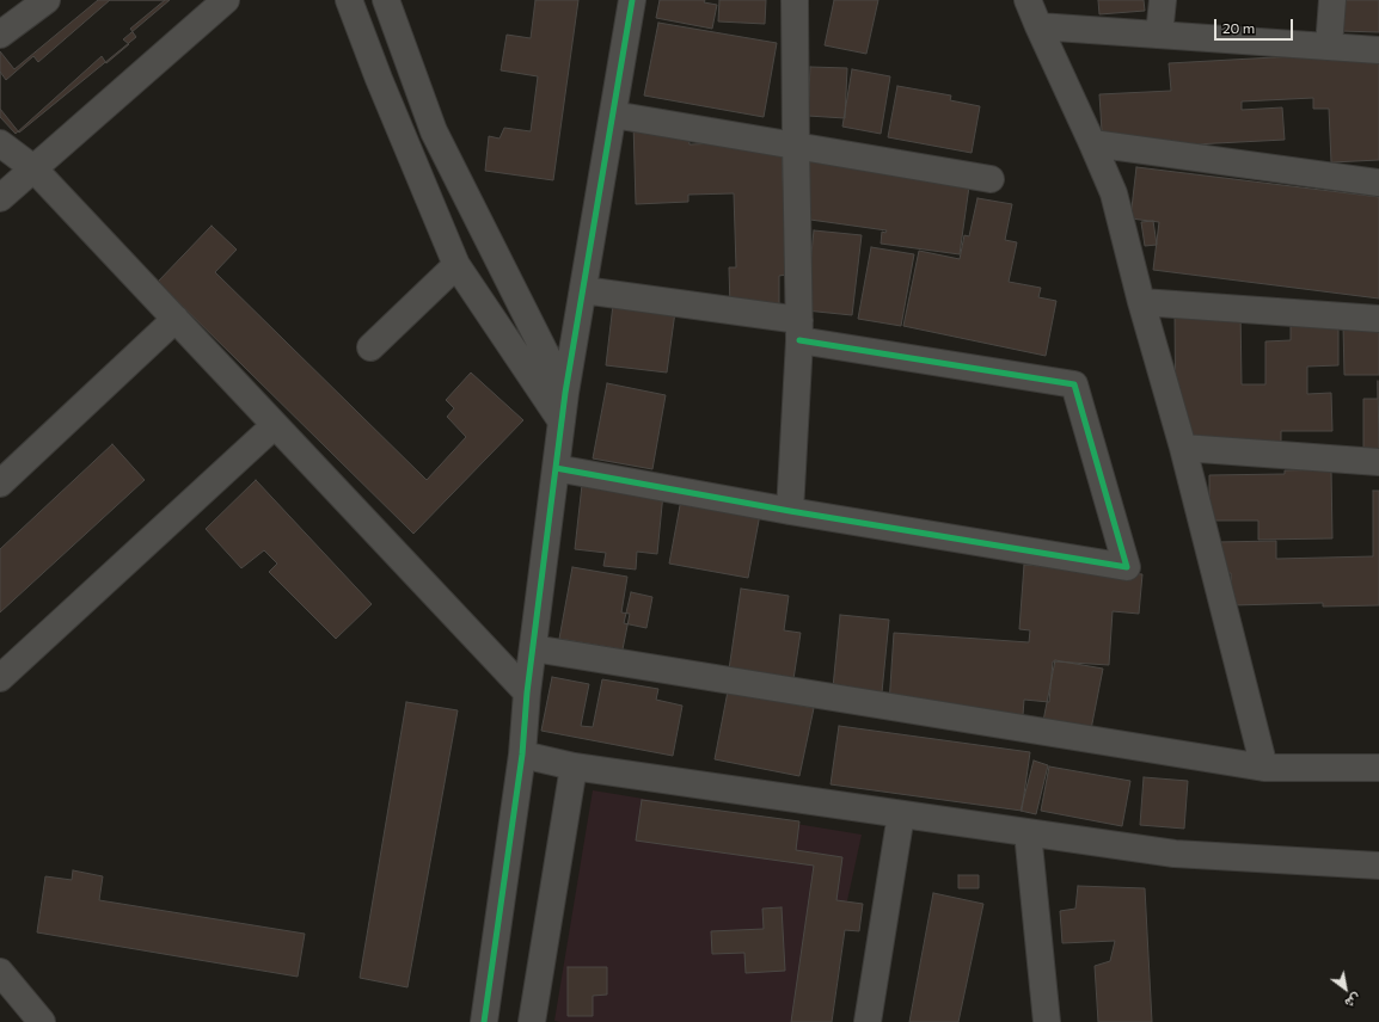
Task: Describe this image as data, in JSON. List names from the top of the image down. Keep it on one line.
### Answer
{"scale_bar":"20 m","north":"bottom right"}
